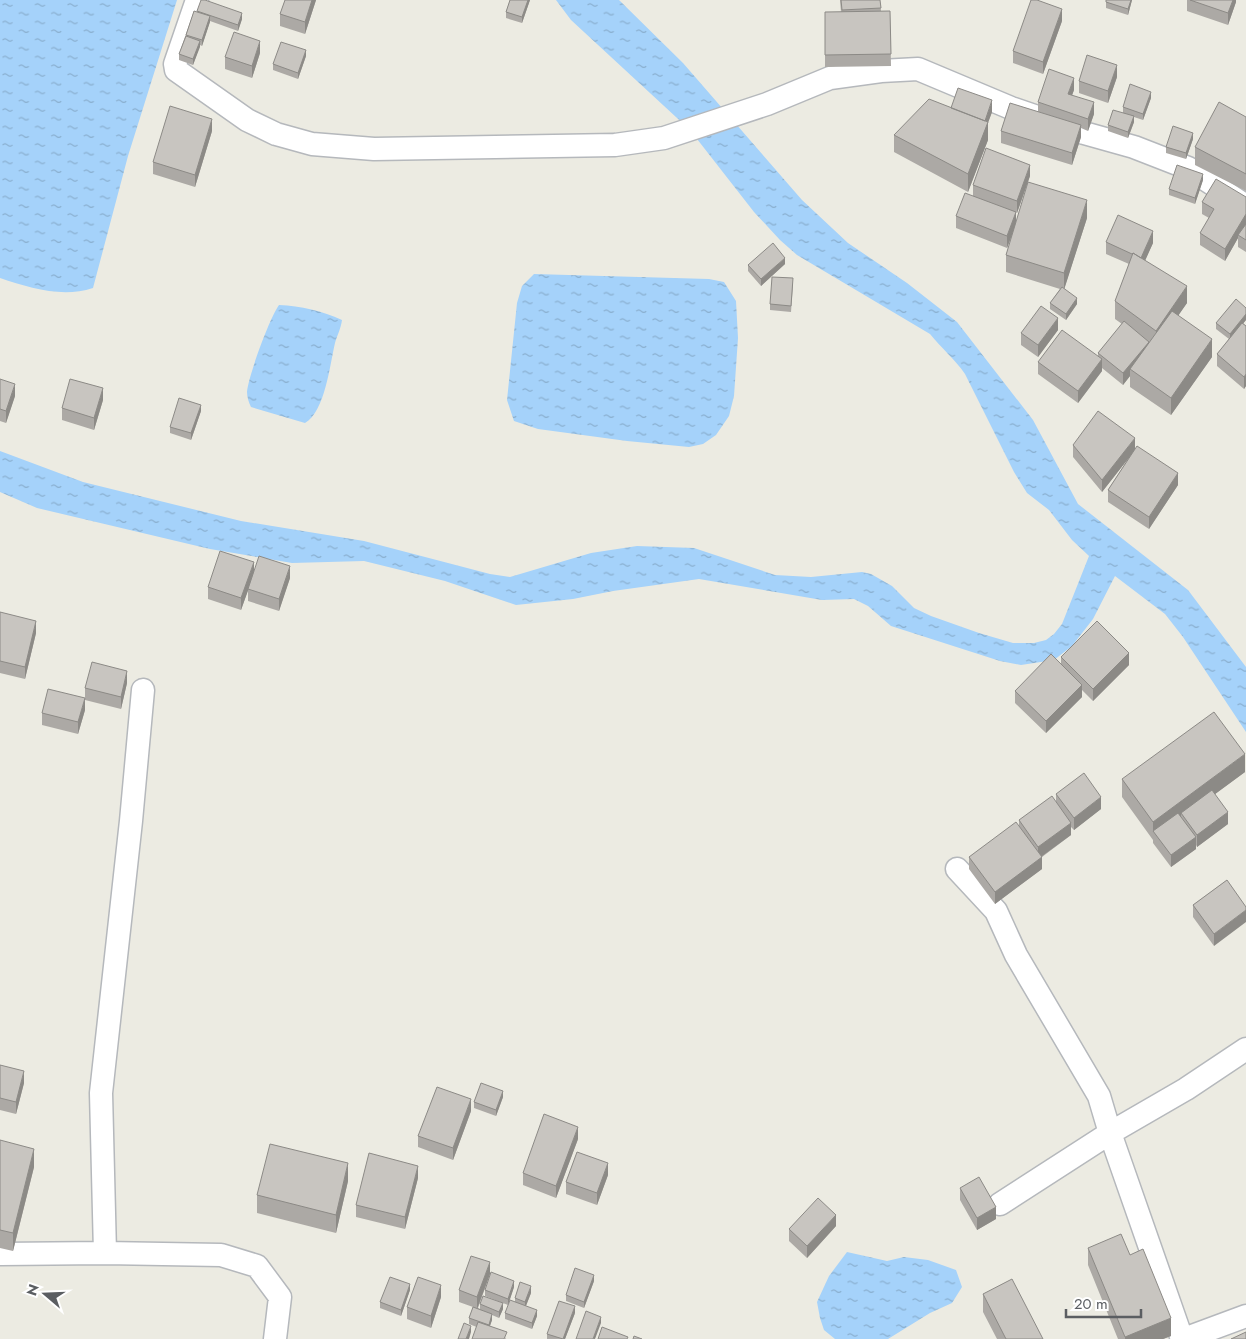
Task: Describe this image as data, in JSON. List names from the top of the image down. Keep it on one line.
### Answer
{"scale_bar":"20 m","north":"left"}
